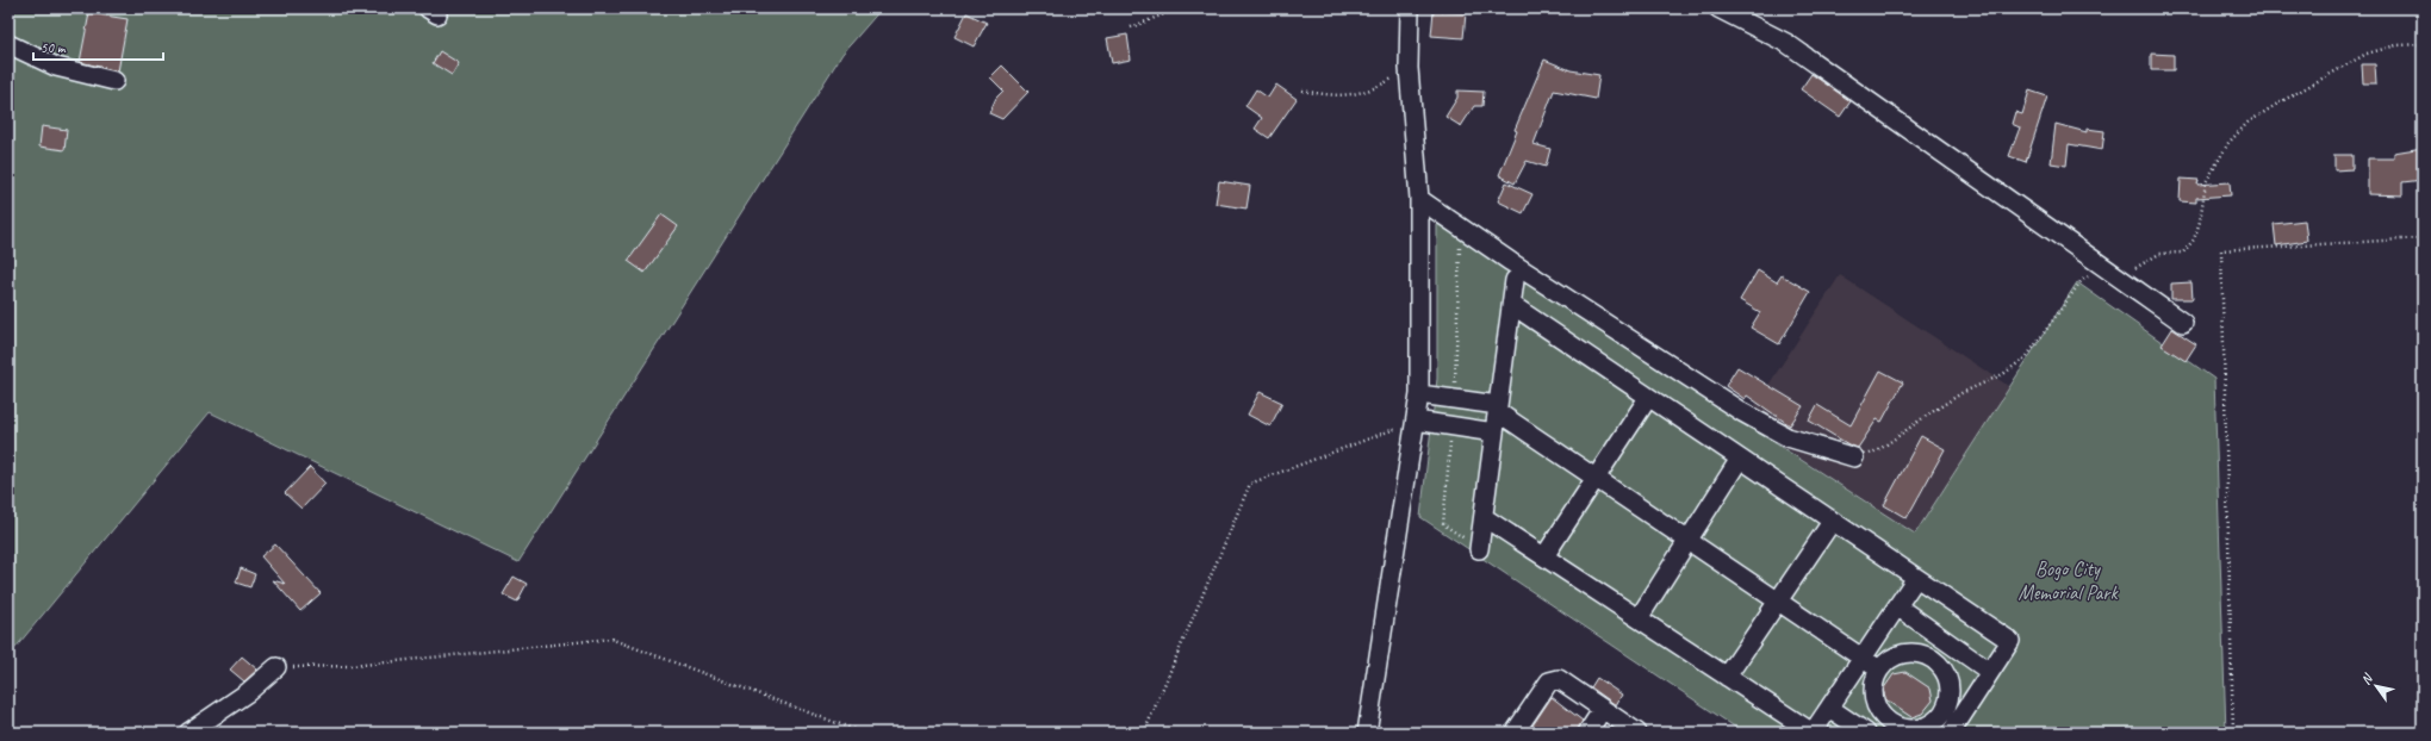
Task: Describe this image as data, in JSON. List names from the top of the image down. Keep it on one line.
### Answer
{"parks":["Bogo City Memorial Park"],"scale_bar":"50 m","north":"top left"}
